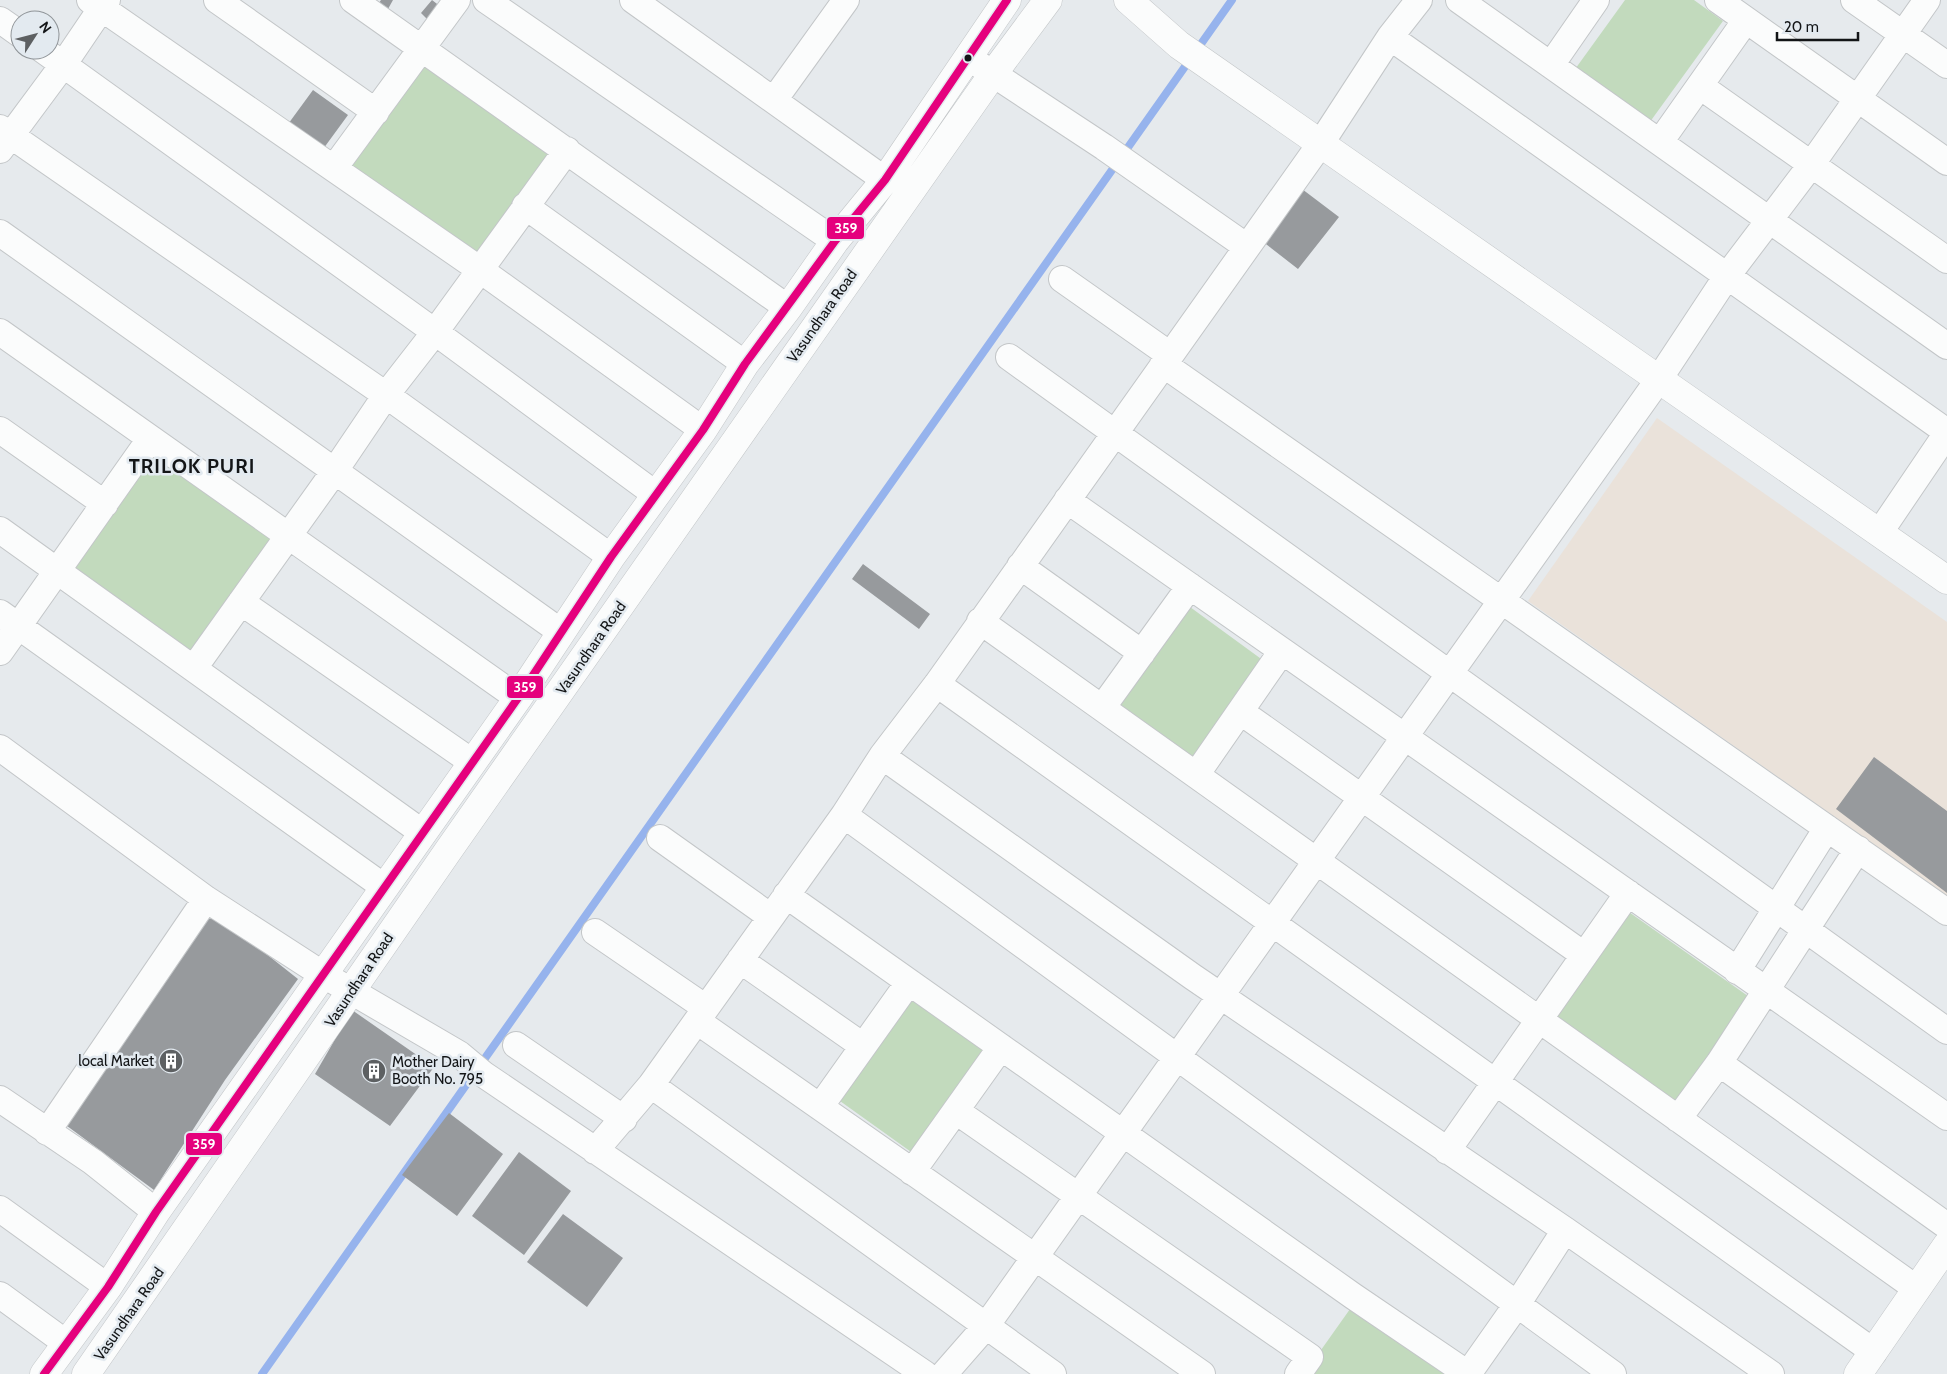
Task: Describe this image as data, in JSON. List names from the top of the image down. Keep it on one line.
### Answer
{"streets":{"street":["Vasundhara Road"]},"districts":["TRILOK PURI"],"places":{"building":["local Market","Mother Dairy Booth No. 795"]},"lines":["transit line 359"],"scale_bar":"20 m","north":"top right"}
